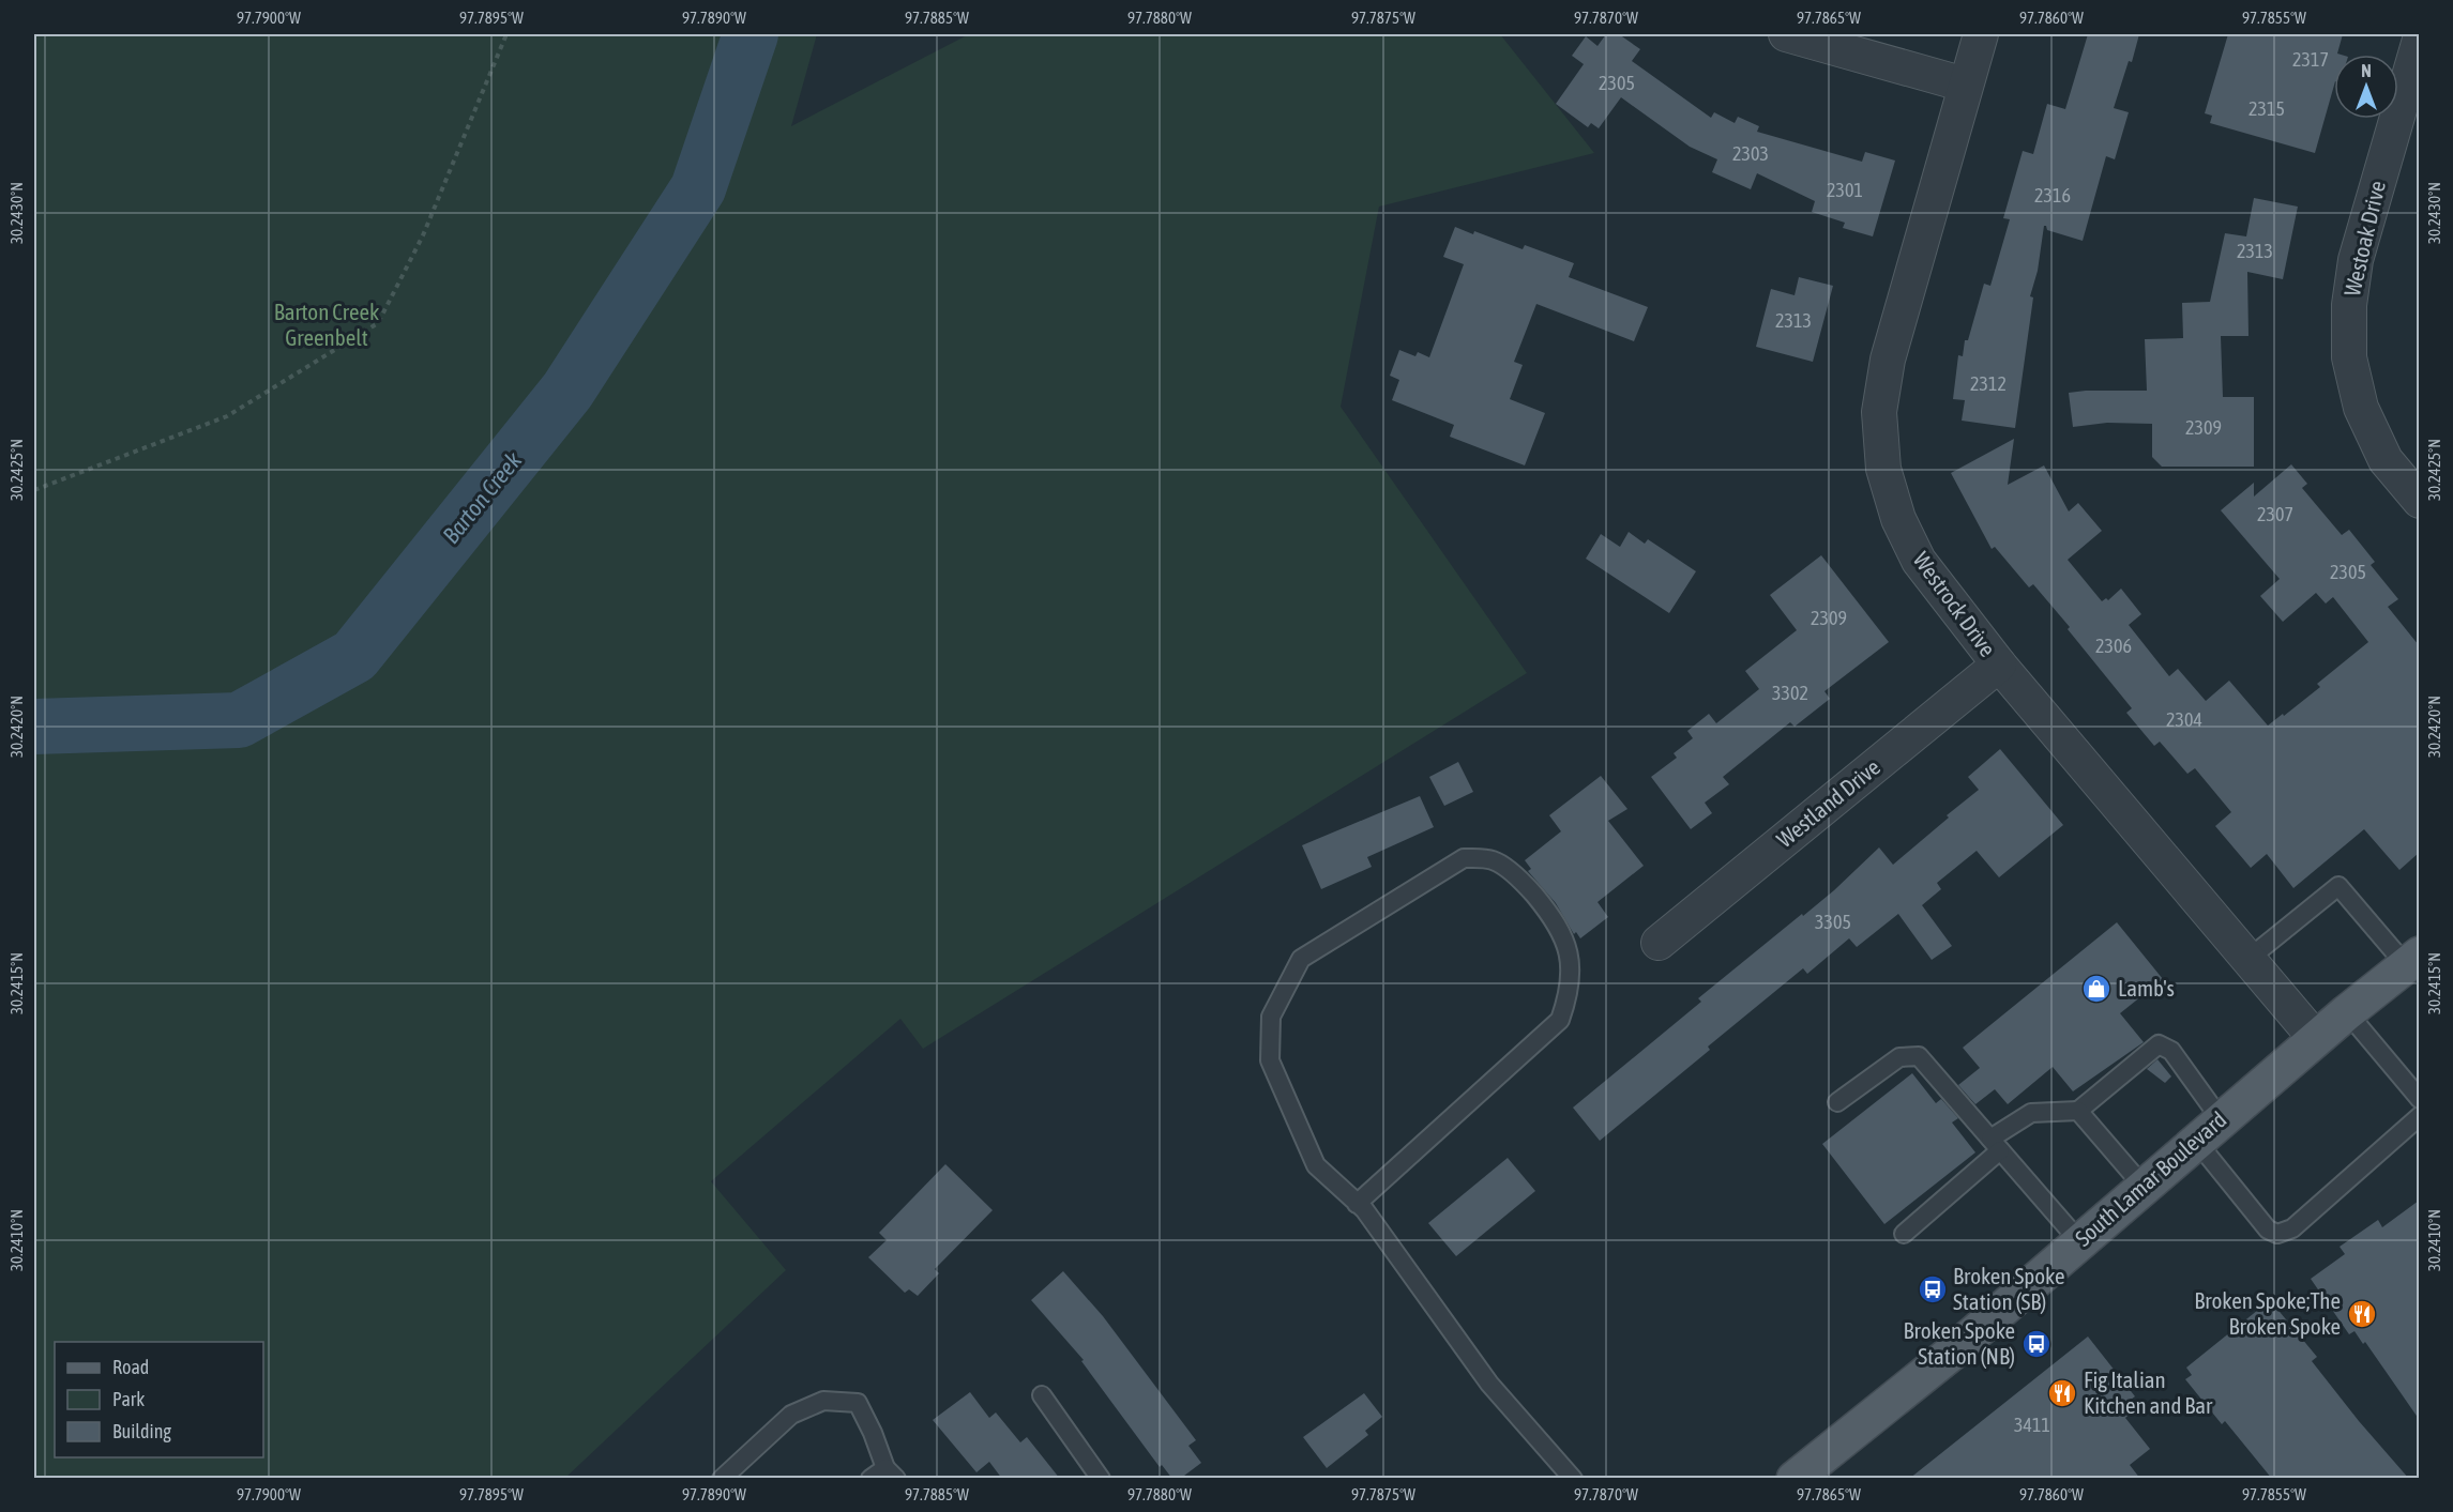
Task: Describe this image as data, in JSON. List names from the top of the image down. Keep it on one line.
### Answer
{"streets":{"main road":["South Lamar Boulevard"],"street":["Westoak Drive","Westrock Drive","Westland Drive"]},"crossings":[["Westrock Drive","Westland Drive"],["Westrock Drive","South Lamar Boulevard"]],"water":["Barton Creek"],"parks":["Barton Creek Greenbelt"],"places":{"shop":["Lamb's"],"bus stop":["Broken Spoke Station (SB)","Broken Spoke Station (NB)"],"restaurant":["Broken Spoke;The Broken Spoke","Fig Italian Kitchen and Bar"]},"house_numbers":["2317","2305","2315","2303","2301","2316","2313","2313","2312","2309","2307","2305","2309","2306","3302","2304","3305","3411"],"legend":["Road","Park","Building"],"north":"top","coordinates":["97.7900°W","97.7895°W","97.7890°W","97.7885°W","97.7880°W","97.7875°W","97.7870°W","97.7865°W","97.7860°W","97.7855°W","30.2430°N","30.2425°N","30.2420°N","30.2415°N","30.2410°N"]}
